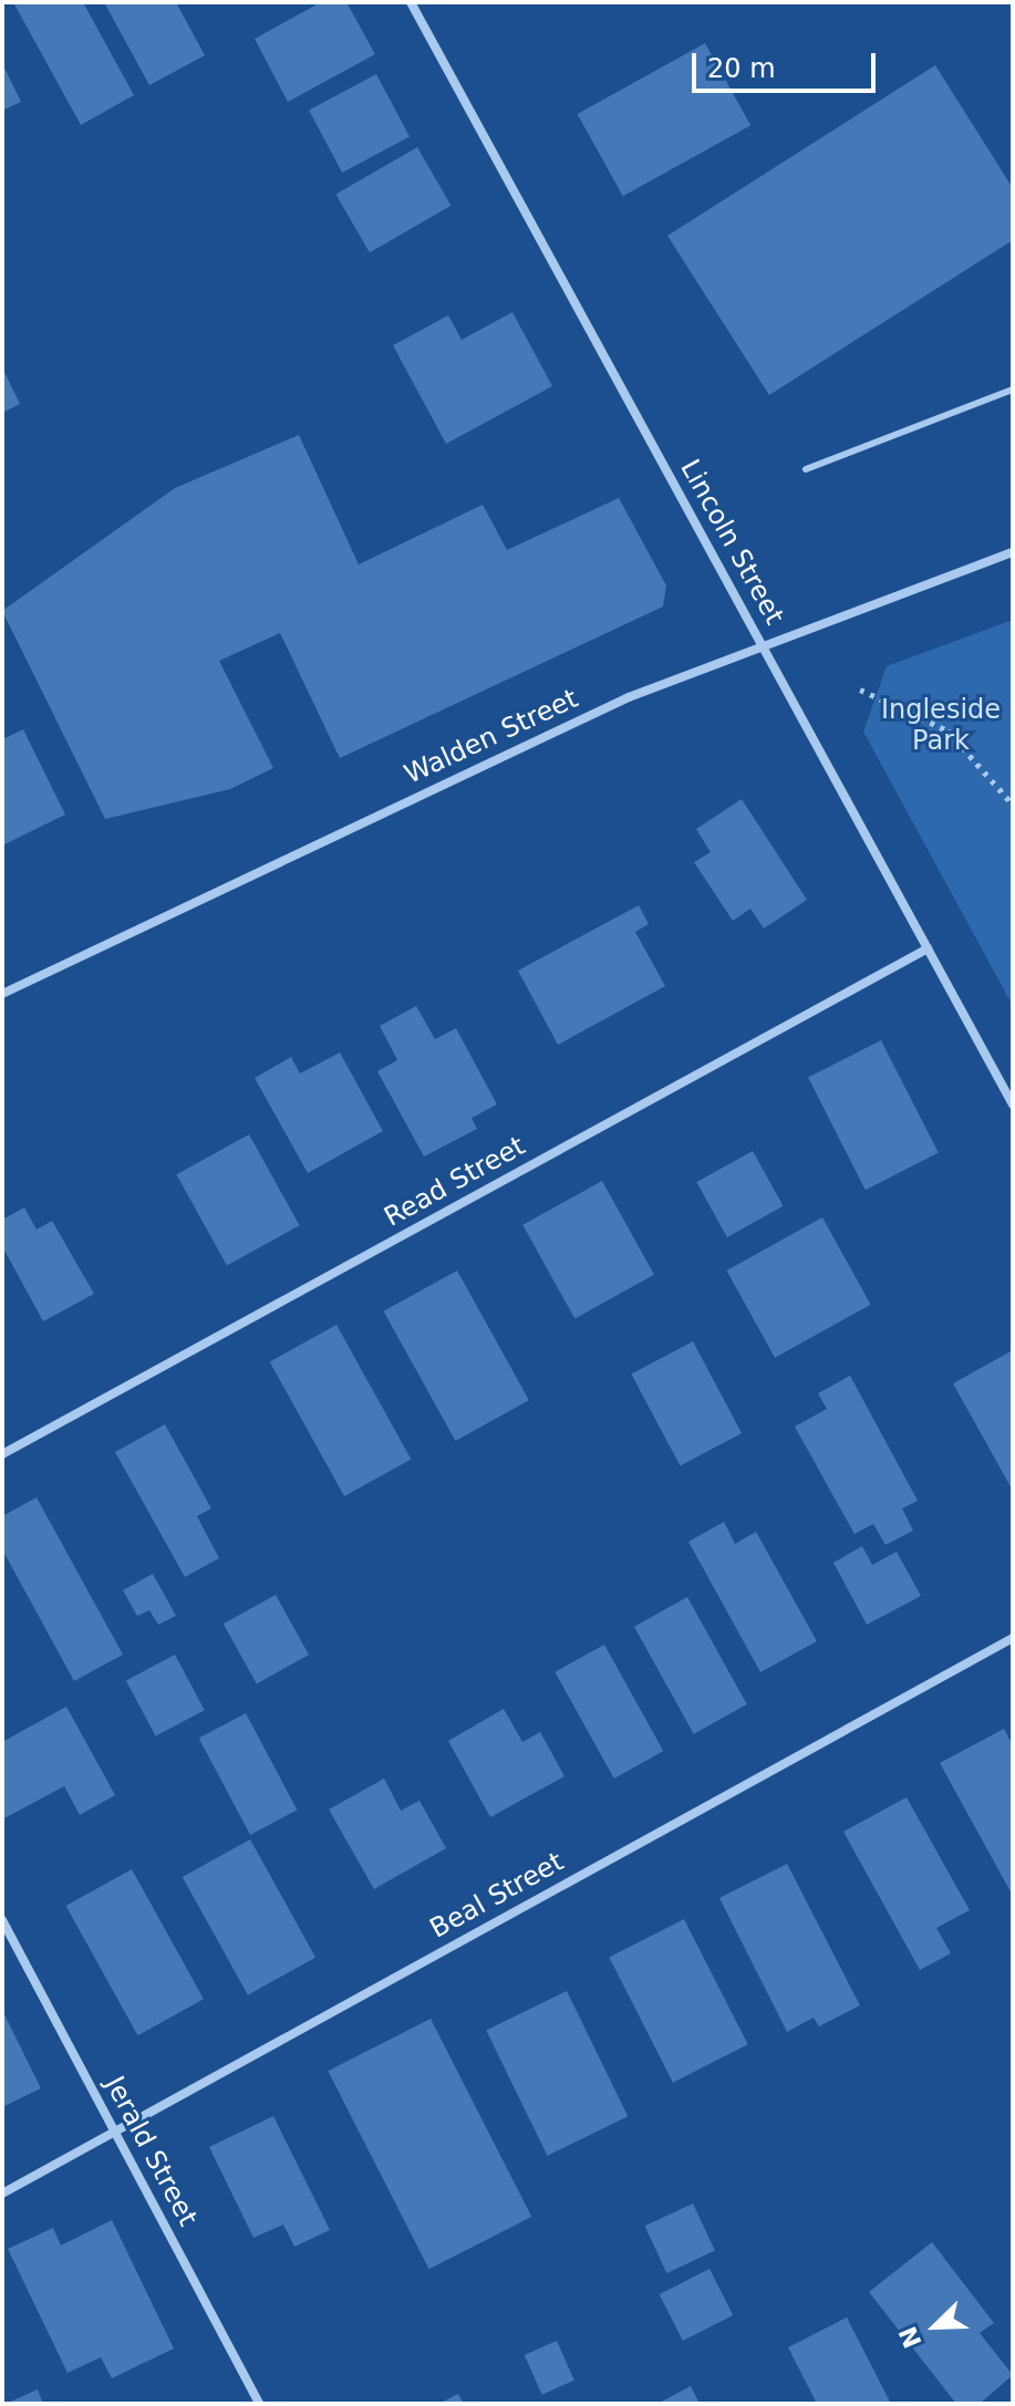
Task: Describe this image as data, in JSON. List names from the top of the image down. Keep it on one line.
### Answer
{"streets":{"street":["Lincoln Street","Walden Street","Read Street","Beal Street","Jerald Street"]},"crossings":[["Lincoln Street","Walden Street"],["Lincoln Street","Read Street"],["Beal Street","Jerald Street"]],"parks":["Ingleside Park"],"scale_bar":"20 m","north":"bottom left"}
